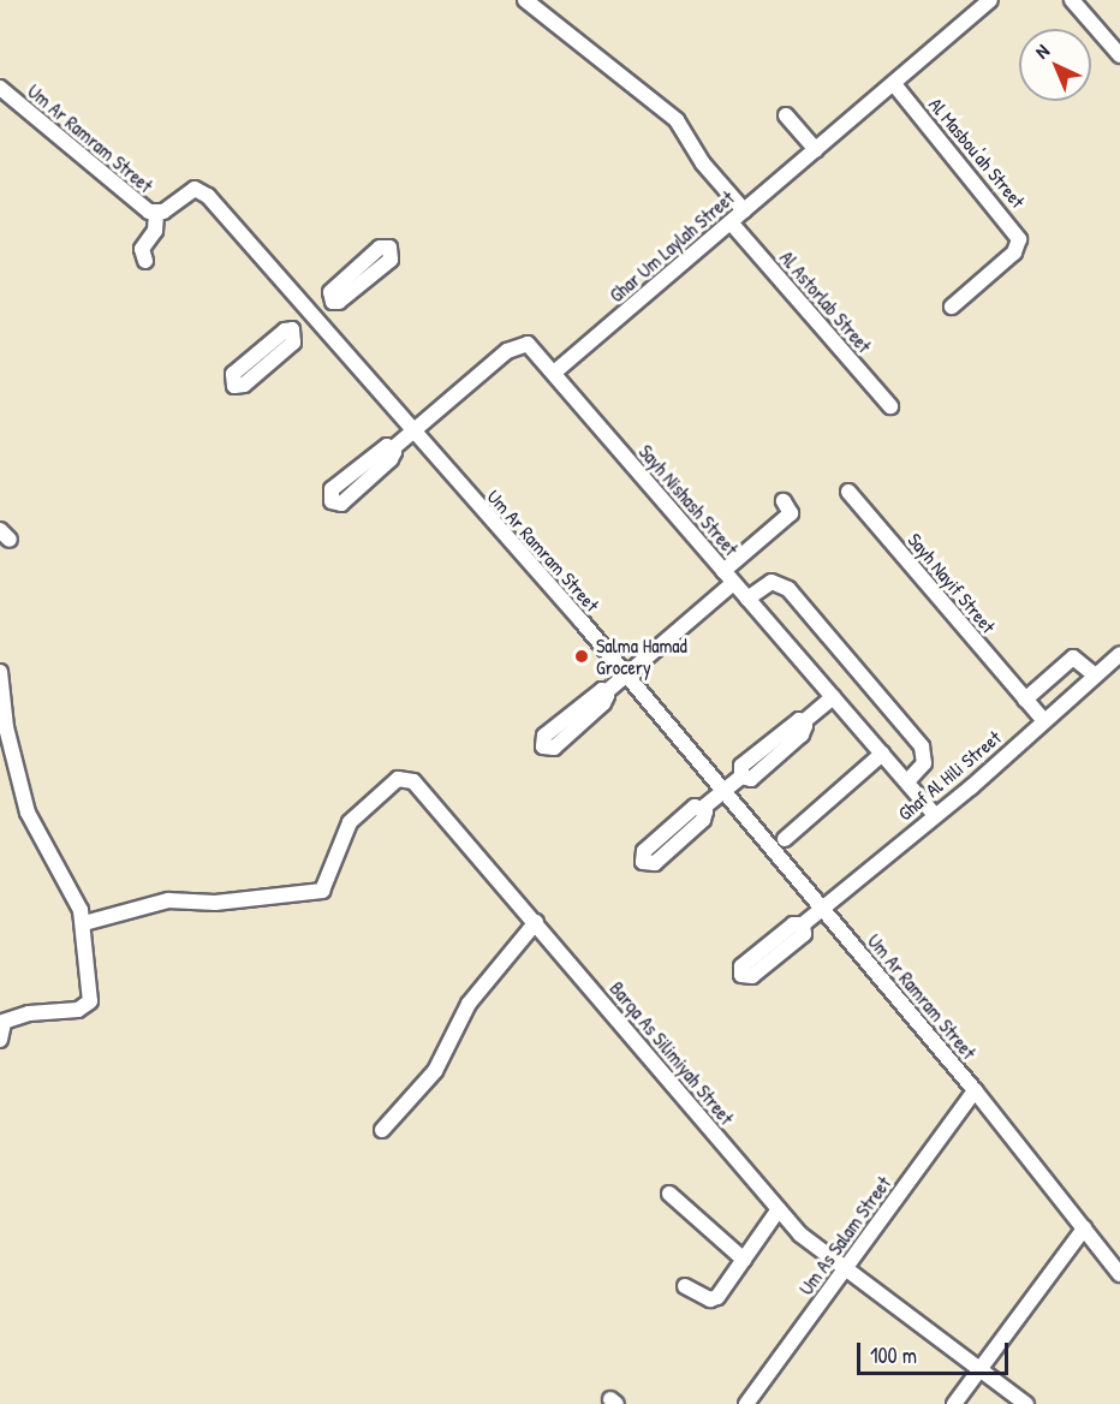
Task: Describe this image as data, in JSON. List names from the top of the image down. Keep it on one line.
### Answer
{"streets":{"street":["Um Ar Ramram Street","Al Masbou'ah Street","Ghar Um Laylah Street","Al Astorlab Street","Sayh Nishash Street","Sayh Nayif Street","Ghaf Al Hili Street","Barqa As Silimiyah Street","Um As Salam Street"]},"crossings":[["Um Ar Ramram Street","Sayh Nishash Street"],["Um Ar Ramram Street","Ghaf Al Hili Street"],["Um Ar Ramram Street","Um As Salam Street"],["Al Masbou'ah Street","Ghar Um Laylah Street"],["Ghar Um Laylah Street","Al Astorlab Street"],["Ghar Um Laylah Street","Sayh Nishash Street"],["Sayh Nishash Street","Ghaf Al Hili Street"],["Sayh Nayif Street","Ghaf Al Hili Street"],["Barqa As Silimiyah Street","Um As Salam Street"]],"places":["Salma Hamad Grocery"],"scale_bar":"100 m","north":"top left"}
